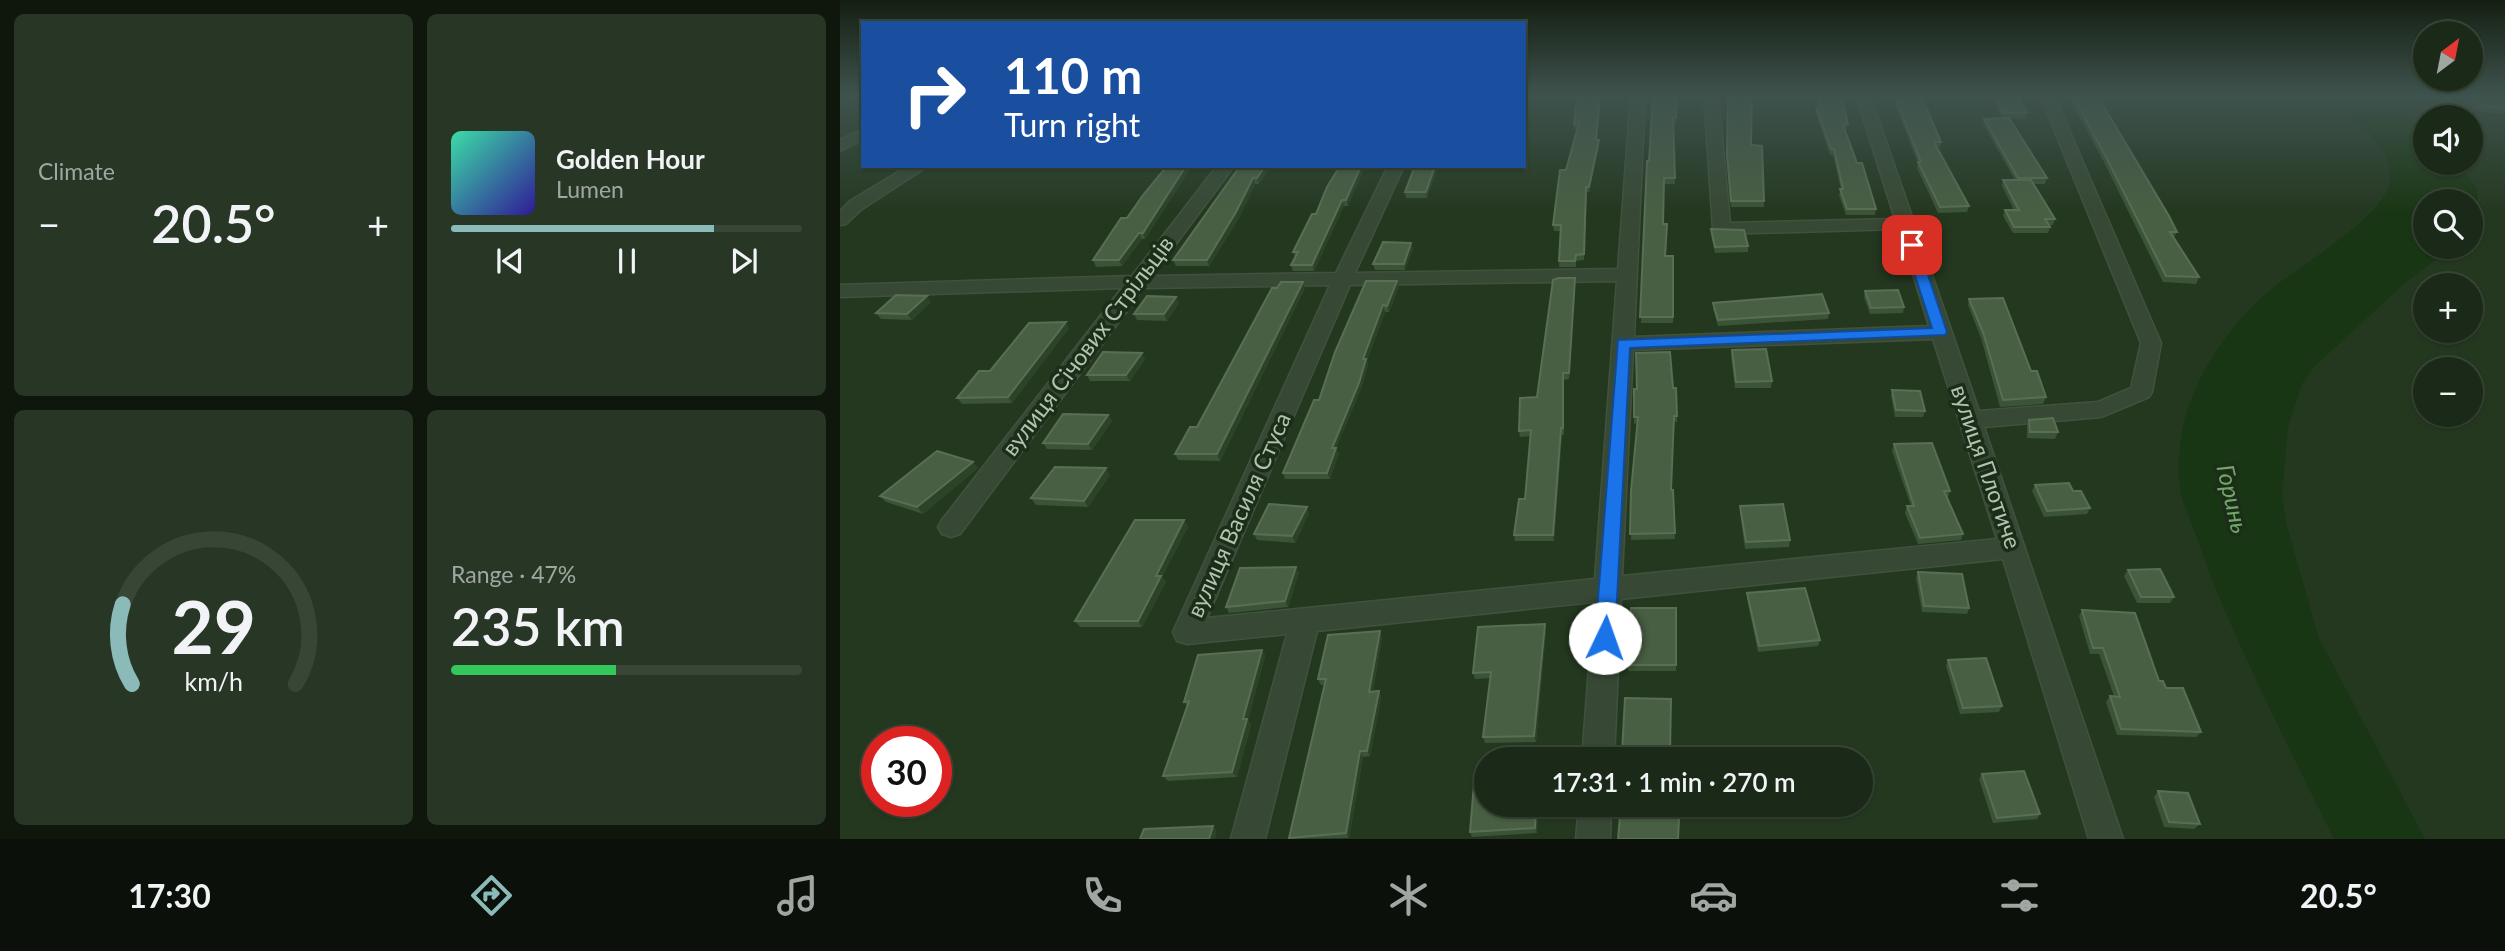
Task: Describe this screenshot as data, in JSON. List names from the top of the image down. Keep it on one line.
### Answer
{"streets":{"street":["вулиця Січових Стрільців","вулиця Плотиче","вулиця Василя Стуса"]},"crossings":[["вулиця Плотиче","вулиця Василя Стуса"]],"water":["Горинь"],"north":"top right","page":{"tile":["Climate",["Range · 47%","235 km"]],"map_buttons":["+","−"],"turn":["110 m","Turn right"],"song":["Golden Hour","Lumen"],"heat":["−","20.5°","+"],"limit":"30","trip":"17:31 · 1 min · 270 m","tabs":["17:30","20.5°"],"gauge":["29","km/h"]}}
